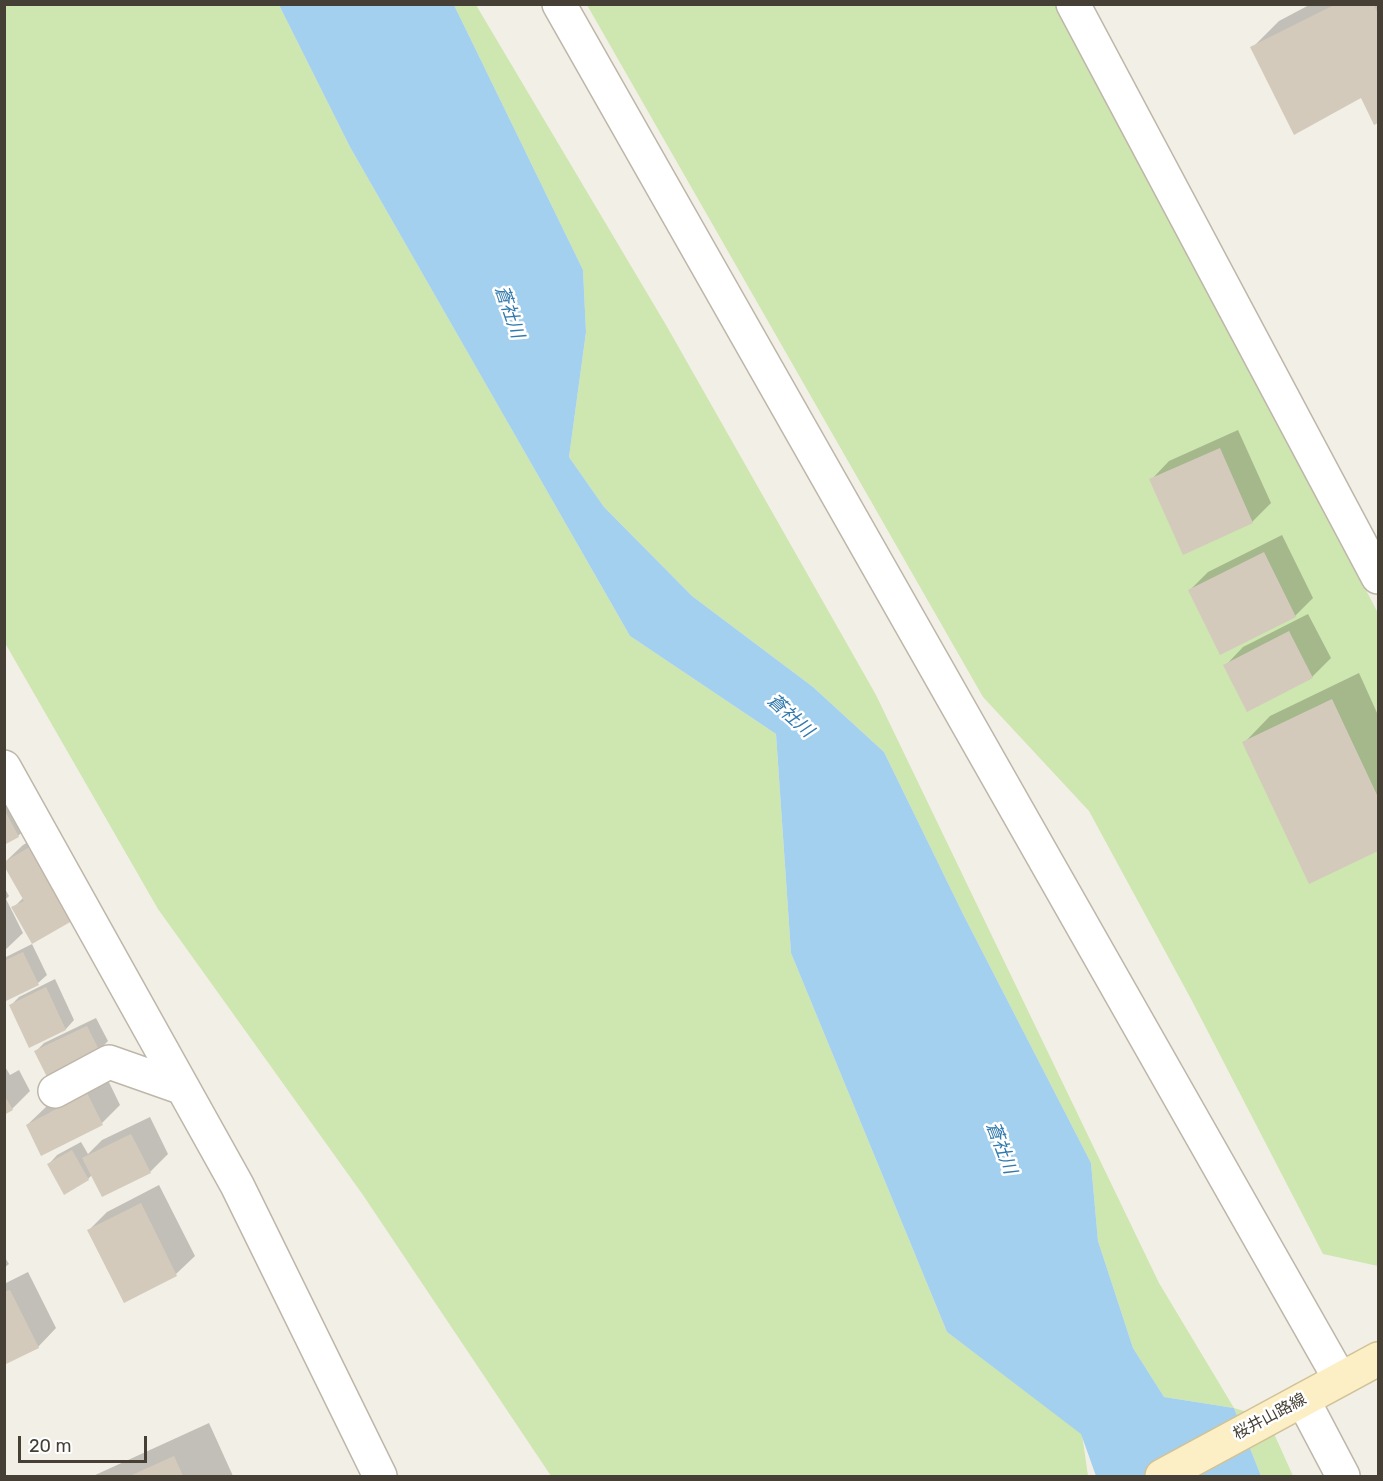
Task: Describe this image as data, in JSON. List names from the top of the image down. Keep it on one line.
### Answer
{"streets":{"main road":["桜井山路線"]},"water":["蒼社川"],"scale_bar":"20 m"}
